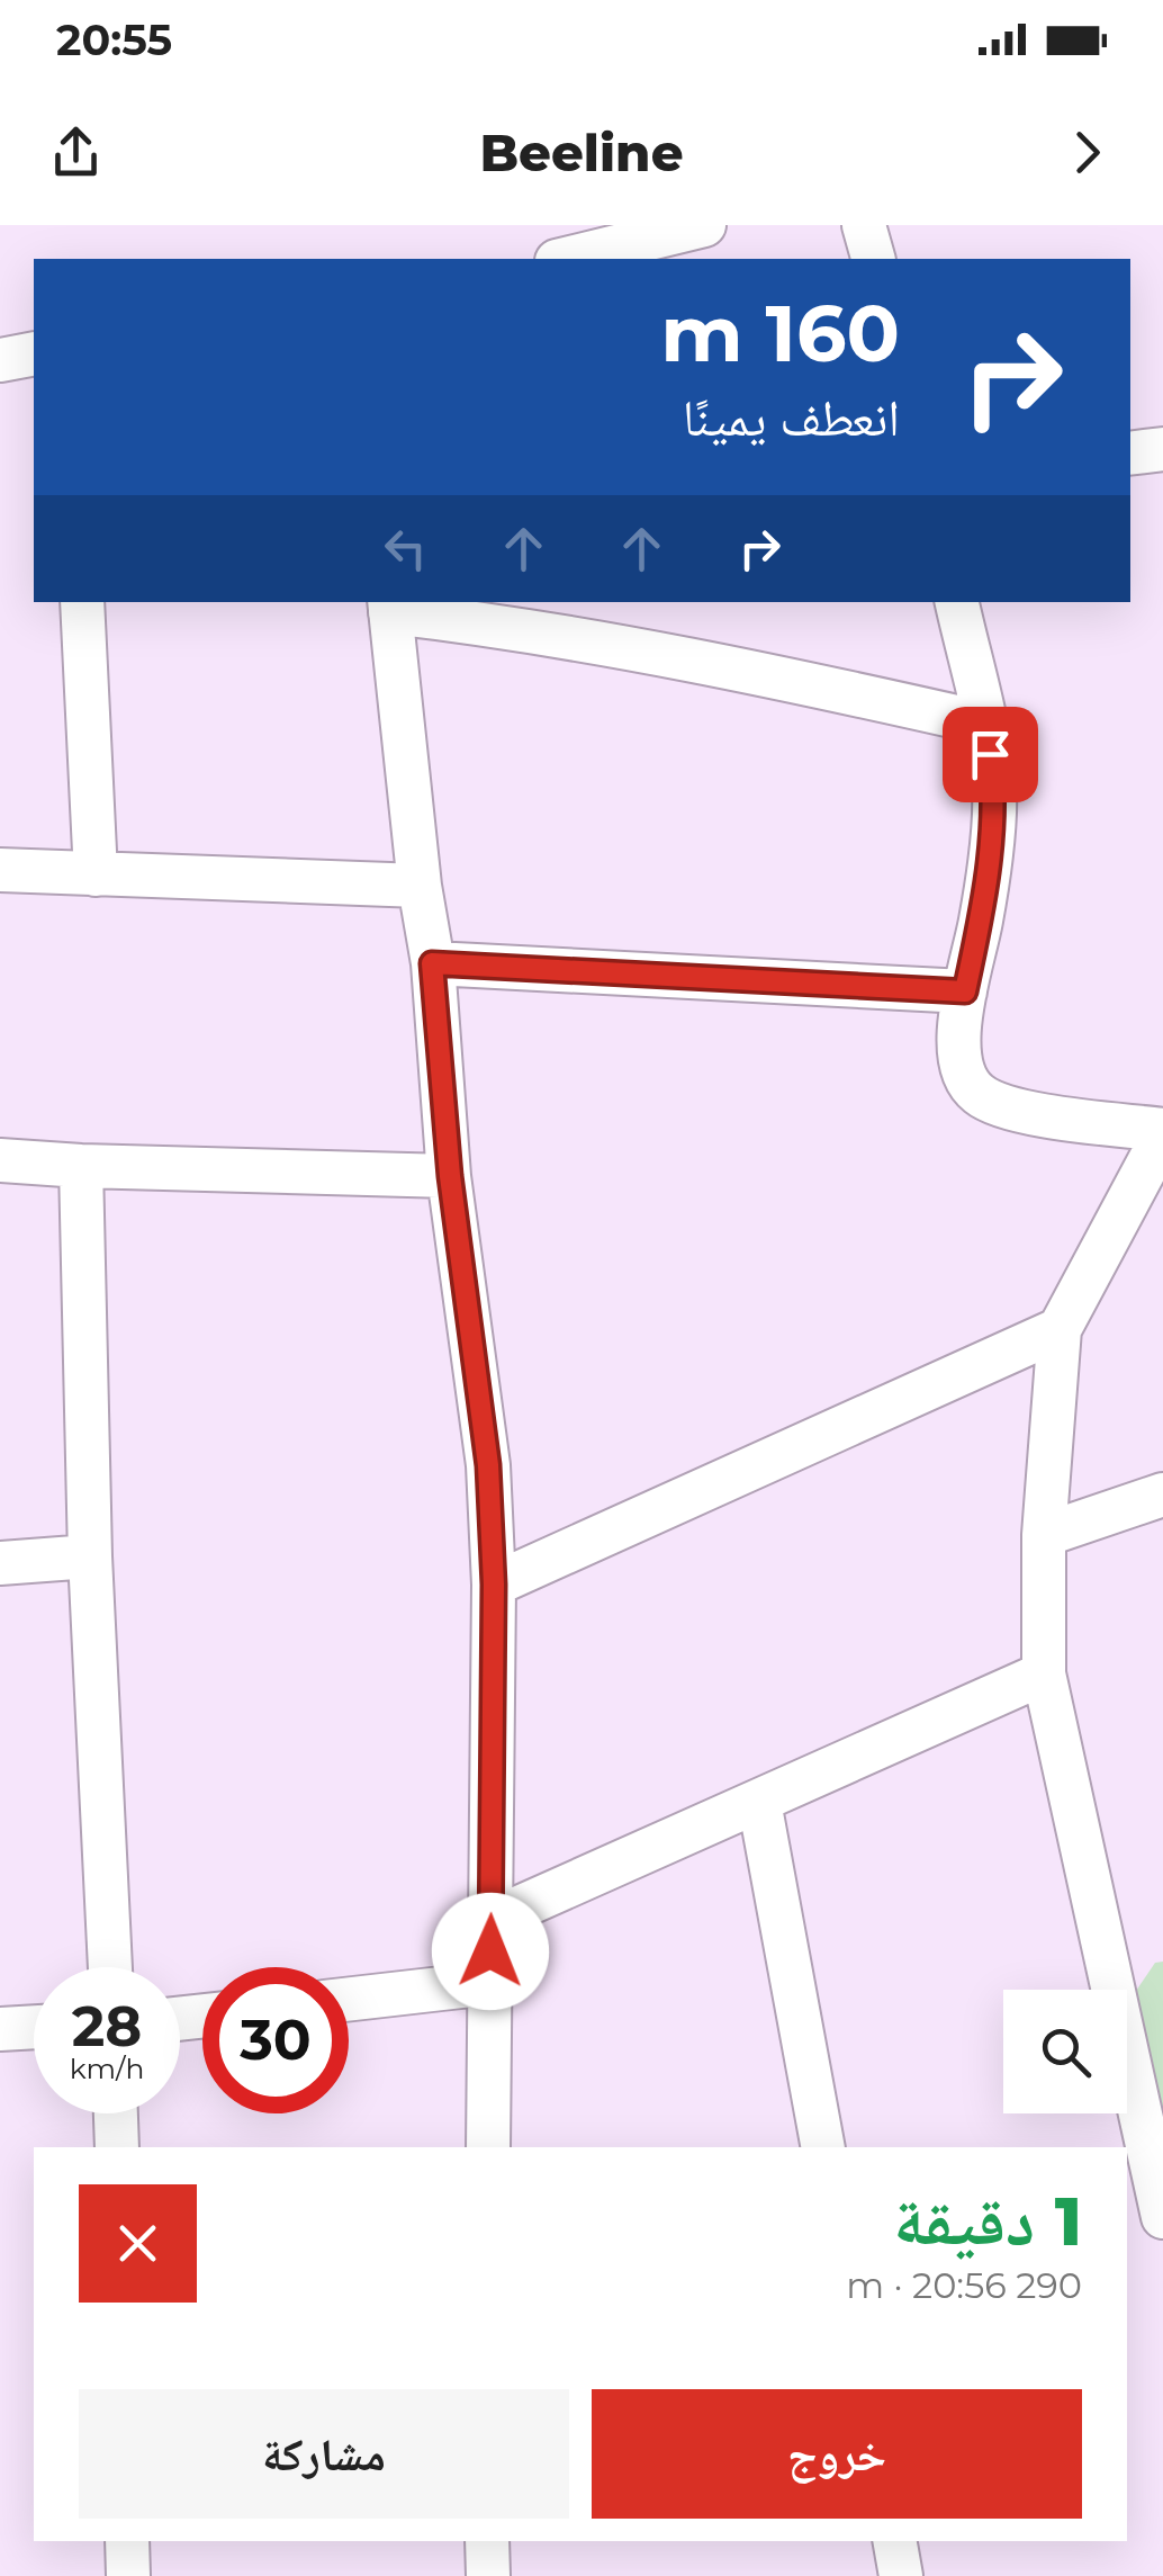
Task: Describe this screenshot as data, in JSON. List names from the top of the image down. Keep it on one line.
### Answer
{"page":{"status":"20:55","header":"Beeline","turn":["160 m","انعطف يمينًا"],"speed":"28 km/h","limit":"30","heading":["1 دقيقة","290 m · 20:56"],"buttons":["خروج","مشاركة"]}}
